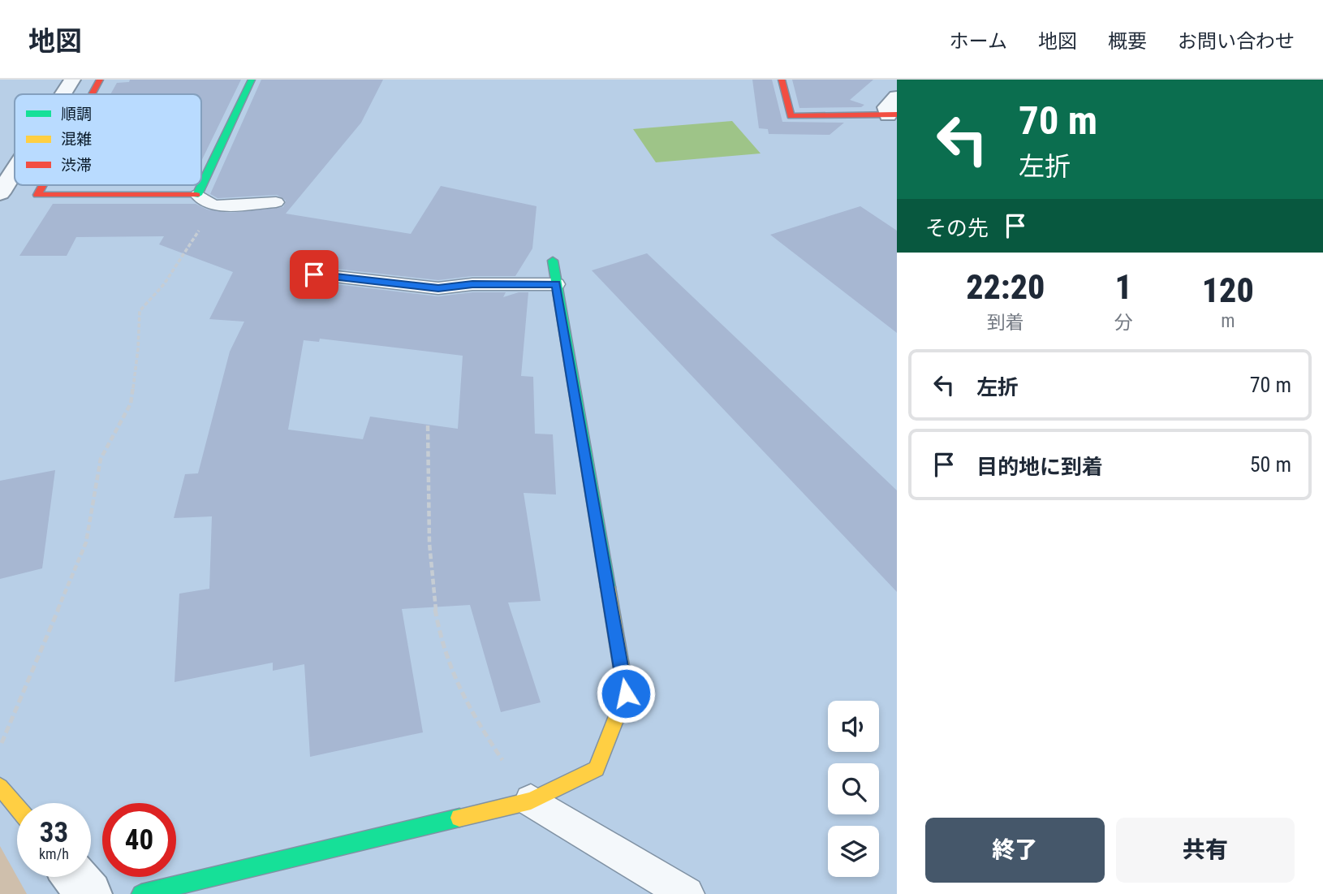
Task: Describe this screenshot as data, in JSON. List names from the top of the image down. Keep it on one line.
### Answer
{"legend":["順調","混雑","渋滞"],"page":{"header":"地図","nav":["ホーム","地図","概要","お問い合わせ"],"turn":["70 m","左折"],"then":"その先","eta":["22:20","到着","1","分","120","m"],"list":[{"name":"左折","value":"70 m"},{"name":"目的地に到着","value":"50 m"}],"speed":"33 km/h","limit":"40","buttons":["終了","共有"]}}
